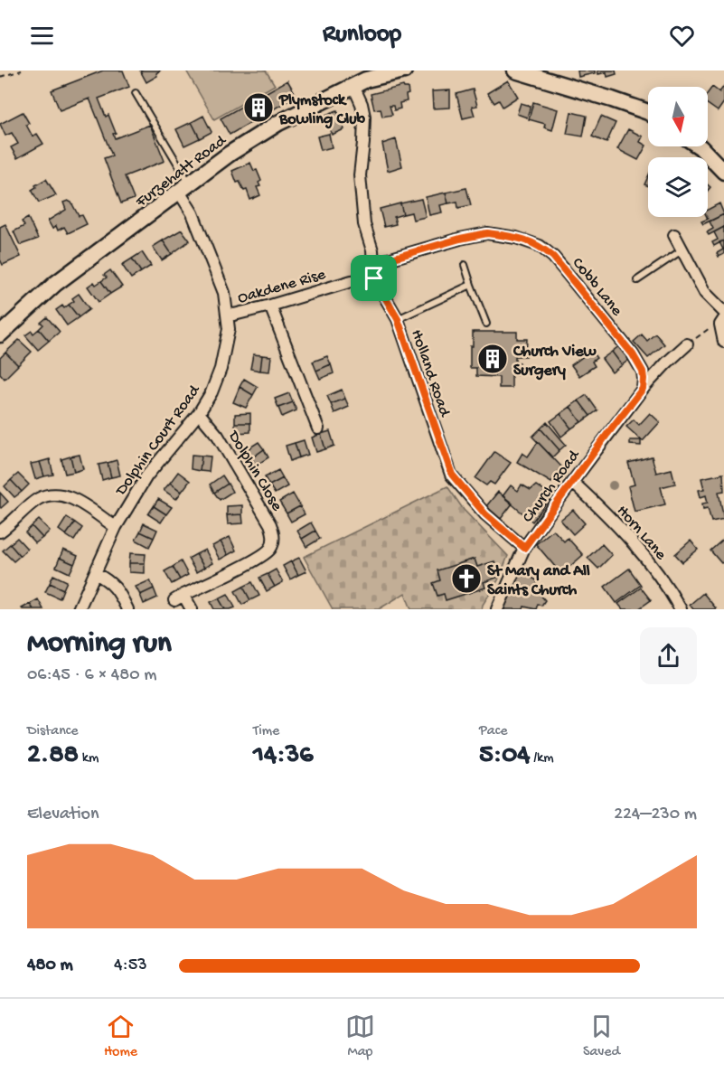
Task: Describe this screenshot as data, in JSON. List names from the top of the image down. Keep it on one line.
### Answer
{"streets":{"street":["Furzehatt Road","Oakdene Rise","Cobb Lane","Holland Road","Dolphin Court Road","Dolphin Close","Church Road","Horn Lane"]},"crossings":[["Furzehatt Road","Holland Road"],["Furzehatt Road","Dolphin Court Road"],["Oakdene Rise","Holland Road"],["Oakdene Rise","Dolphin Court Road"],["Cobb Lane","Holland Road"],["Cobb Lane","Church Road"],["Holland Road","Church Road"],["Dolphin Court Road","Dolphin Close"],["Church Road","Horn Lane"]],"places":{"building":["Plymstock Bowling Club","Church View Surgery"],"church":["St Mary and All Saints Church"]},"north":"bottom","page":{"header":"Runloop","heading":["Morning run","06:45 · 6 × 480 m"],"stats":[["Distance","2.88 km"],["Time","14:36"],["Pace","5:04 /km"]],"chart":["Elevation","224–230 m"],"list":[{"name":"480 m","note":"4:53"}],"tabs":["Home","Map","Saved"]}}
